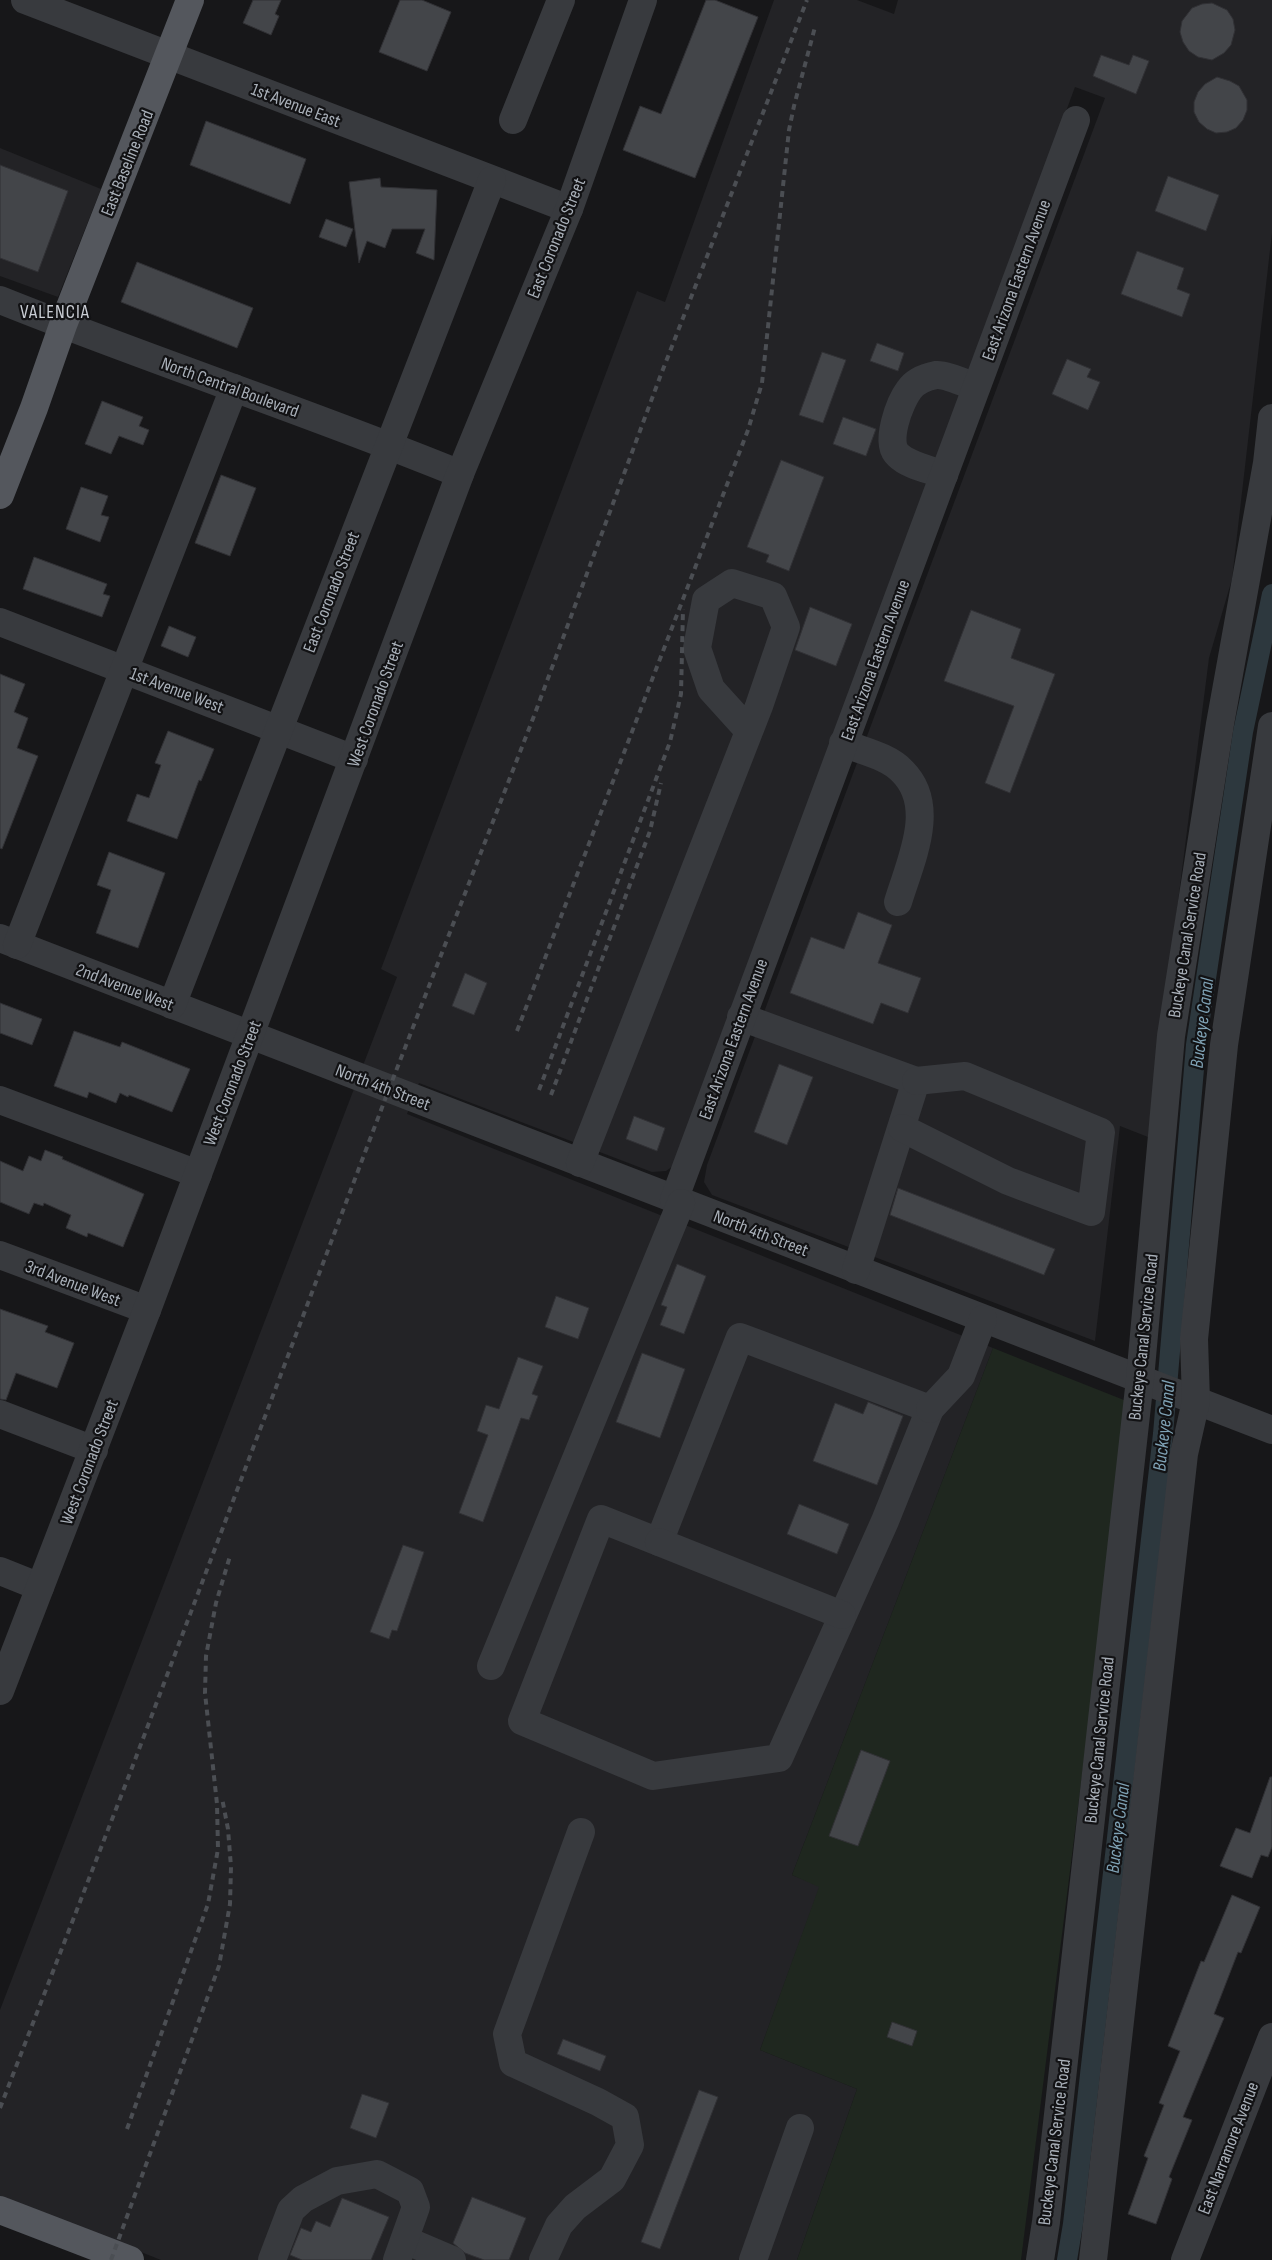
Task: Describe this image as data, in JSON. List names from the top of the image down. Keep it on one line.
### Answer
{"streets":{"main road":["East Baseline Road"],"street":["1st Avenue East","East Coronado Street","East Arizona Eastern Avenue","North Central Boulevard","1st Avenue West","West Coronado Street","Buckeye Canal Service Road","2nd Avenue West","North 4th Street","3rd Avenue West","East Narramore Avenue"]},"crossings":[["1st Avenue East","East Baseline Road"],["1st Avenue East","East Coronado Street"],["East Baseline Road","North Central Boulevard"],["East Coronado Street","North Central Boulevard"],["East Coronado Street","1st Avenue West"],["East Coronado Street","West Coronado Street"],["East Coronado Street","2nd Avenue West"],["East Arizona Eastern Avenue","North 4th Street"],["North Central Boulevard","West Coronado Street"],["1st Avenue West","West Coronado Street"],["West Coronado Street","2nd Avenue West"],["West Coronado Street","North 4th Street"],["West Coronado Street","3rd Avenue West"],["Buckeye Canal Service Road","North 4th Street"],["2nd Avenue West","North 4th Street"]],"districts":["VALENCIA"],"water":["Buckeye Canal"]}
